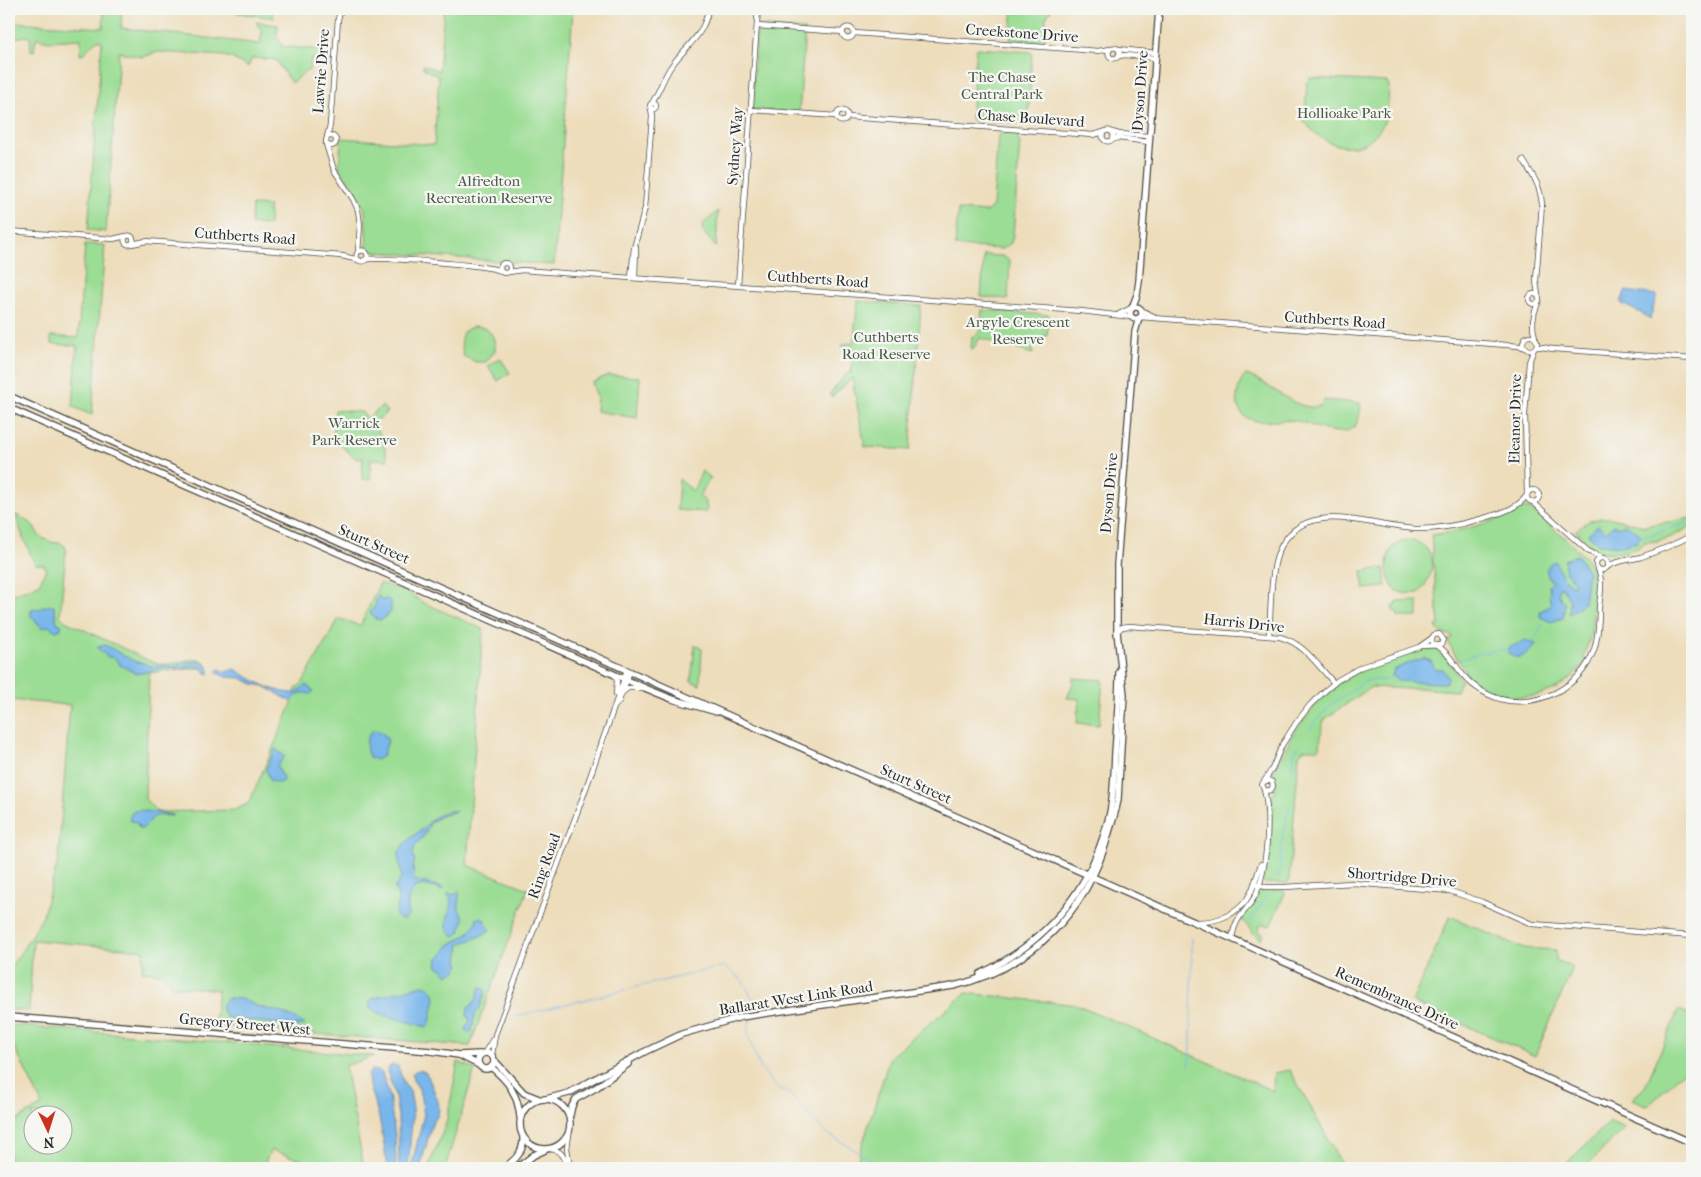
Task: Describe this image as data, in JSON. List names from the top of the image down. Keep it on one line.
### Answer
{"streets":{"main road":["Dyson Drive","Sturt Street","Ballarat West Link Road","Remembrance Drive","Gregory Street West"],"street":["Creekstone Drive","Lawrie Drive","Chase Boulevard","Sydney Way","Cuthberts Road","Eleanor Drive","Harris Drive","Ring Road","Shortridge Drive"]},"crossings":[["Dyson Drive","Cuthberts Road"],["Dyson Drive","Sturt Street"],["Dyson Drive","Harris Drive"],["Dyson Drive","Ballarat West Link Road"],["Dyson Drive","Remembrance Drive"],["Sydney Way","Cuthberts Road"],["Cuthberts Road","Eleanor Drive"],["Sturt Street","Ring Road"],["Sturt Street","Ballarat West Link Road"],["Sturt Street","Remembrance Drive"],["Ring Road","Gregory Street West"],["Ballarat West Link Road","Remembrance Drive"]],"parks":["The Chase Central Park","Hollioake Park","Alfredton Recreation Reserve","Argyle Crescent Reserve","Cuthberts Road Reserve","Warrick Park Reserve"],"north":"bottom"}
